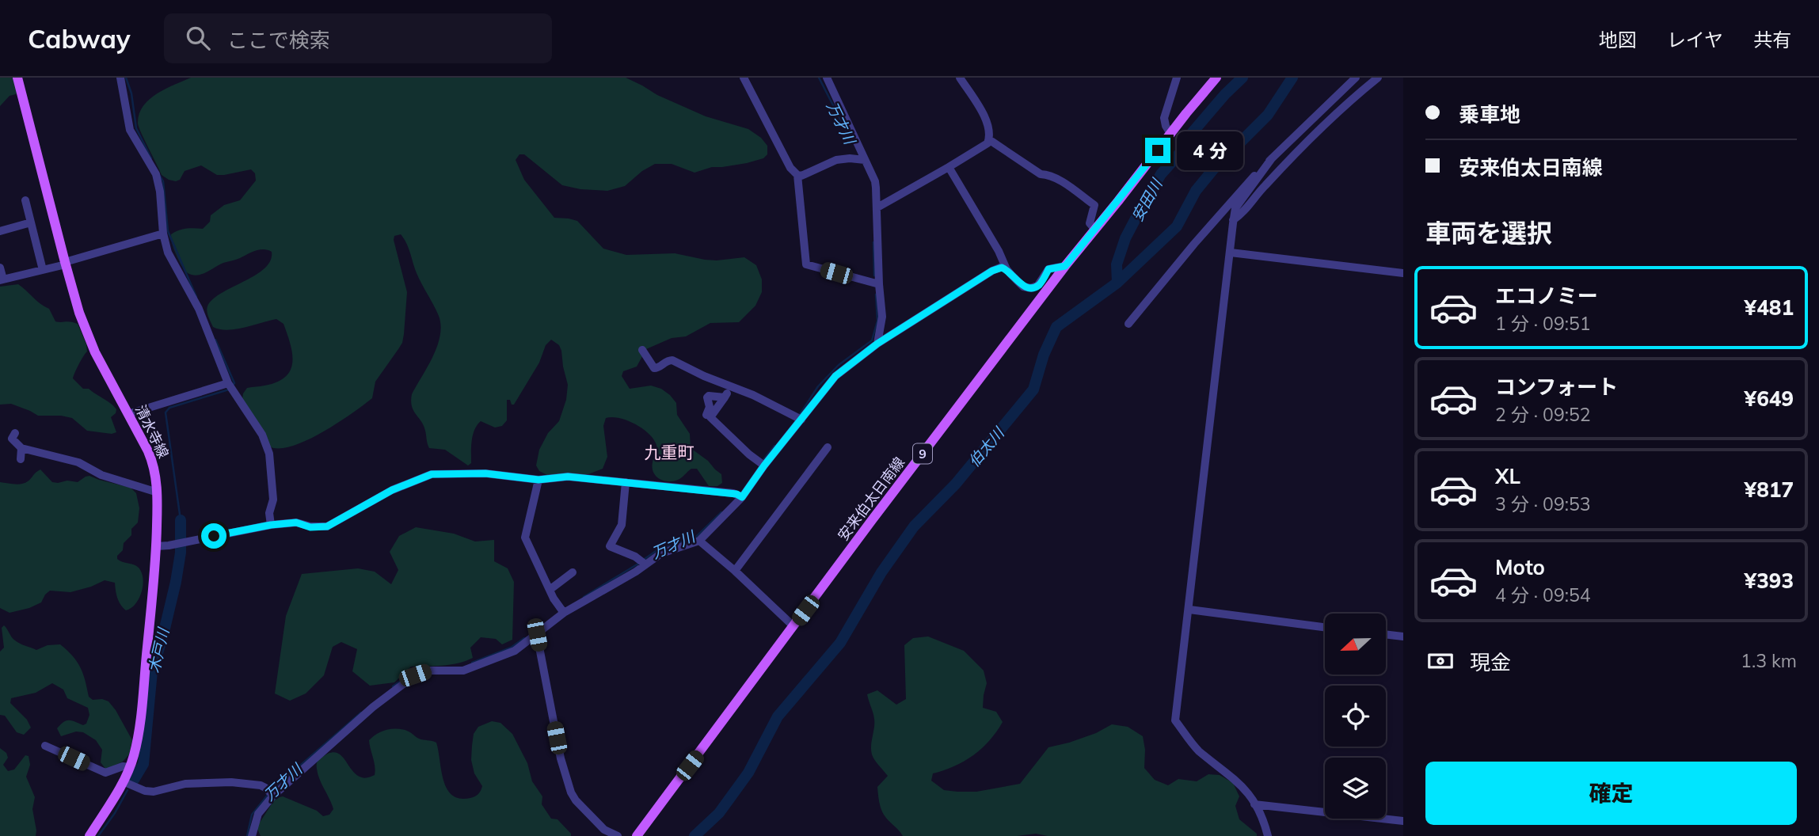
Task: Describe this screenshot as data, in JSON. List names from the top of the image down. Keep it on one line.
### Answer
{"streets":{"main road":["清水寺線","9","安来伯太日南線"]},"districts":["九重町"],"water":["万才川","安田川","伯太川","木戸川"],"north":"left","page":{"header":"Cabway","search":"ここで検索","nav":["地図","レイヤ","共有"],"banner":["乗車地","安来伯太日南線"],"bubble":"4 分","heading":"車両を選択","list":[{"name":"エコノミー","note":"1 分 · 09:51","value":"¥481"},{"name":"コンフォート","note":"2 分 · 09:52","value":"¥649"},{"name":"XL","note":"3 分 · 09:53","value":"¥817"},{"name":"Moto","note":"4 分 · 09:54","value":"¥393"}],"pay":["現金","1.3 km"],"buttons":"確定"}}
